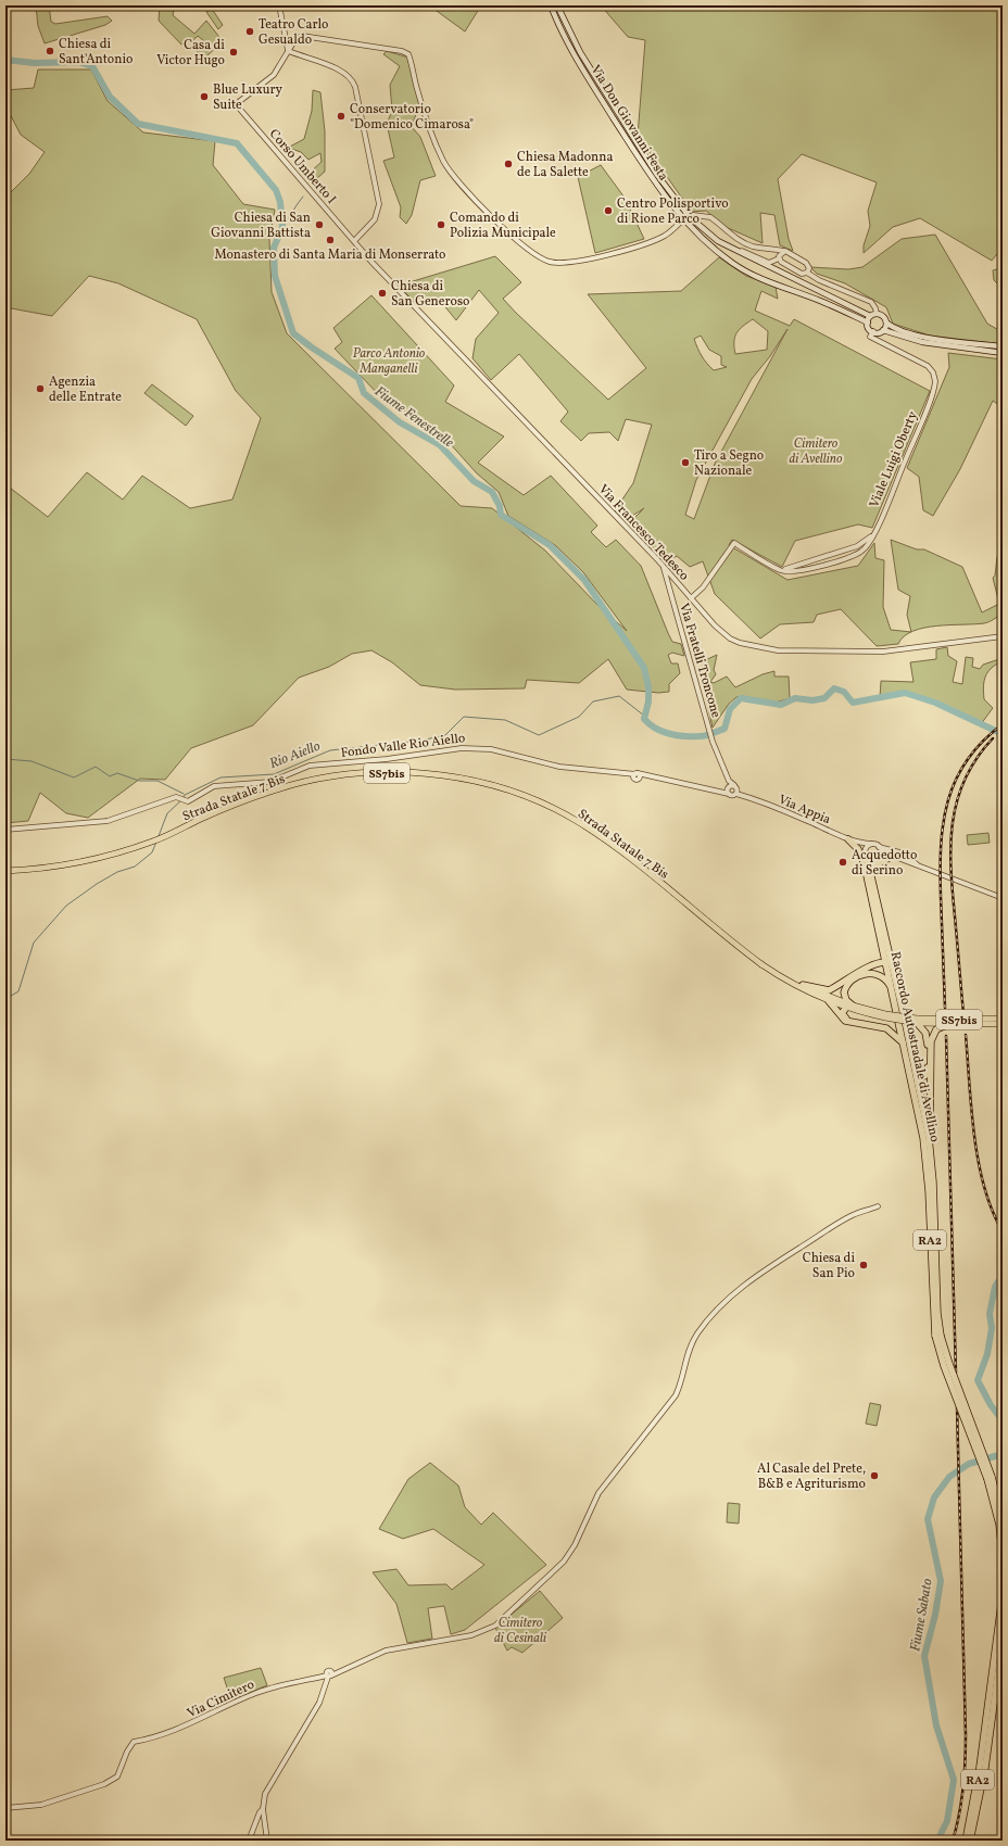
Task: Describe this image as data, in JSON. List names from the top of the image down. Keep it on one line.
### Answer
{"streets":{"highway":["Raccordo Autostradale di Avellino","RA2"],"main road":["Via Don Giovanni Festa","SS7bis","Strada Statale 7 Bis"],"street":["Corso Umberto I","Viale Luigi Oberty","Via Francesco Tedesco","Via Fratelli Troncone","Fondo Valle Rio Aiello","Via Appia","Via Cimitero"]},"crossings":[["Via Don Giovanni Festa","Viale Luigi Oberty"],["Corso Umberto I","Via Francesco Tedesco"],["Viale Luigi Oberty","Via Francesco Tedesco"],["Via Francesco Tedesco","Via Fratelli Troncone"],["Fondo Valle Rio Aiello","Via Appia"],["SS7bis","Strada Statale 7 Bis"]],"water":["Fiume Fenestrelle","Rio Aiello","Fiume Sabato"],"parks":["Parco Antonio Manganelli","Cimitero di Avellino","Cimitero di Cesinali"],"places":["Teatro Carlo Gesualdo","Chiesa di Sant'Antonio","Casa di Victor Hugo","Blue Luxury Suite","Conservatorio \"Domenico Cimarosa\"","Chiesa Madonna de La Salette","Centro Polisportivo di Rione Parco","Chiesa di San Giovanni Battista","Comando di Polizia Municipale","Monastero di Santa Maria di Monserrato","Chiesa di San Generoso","Agenzia delle Entrate","Tiro a Segno Nazionale","Acquedotto di Serino","Chiesa di San Pio","Al Casale del Prete, B&B e Agriturismo"]}
